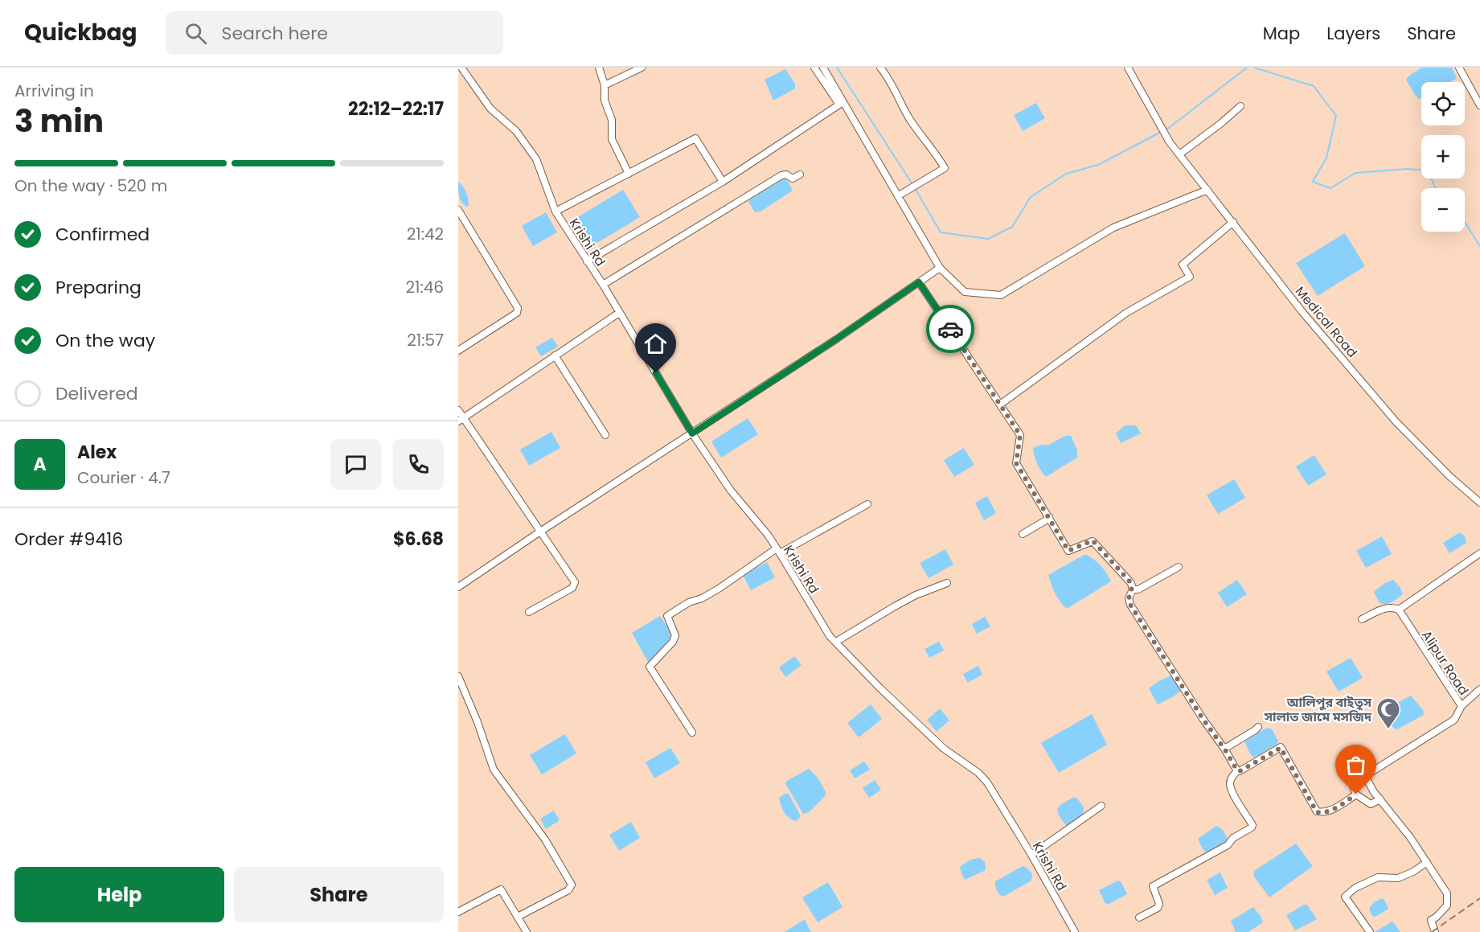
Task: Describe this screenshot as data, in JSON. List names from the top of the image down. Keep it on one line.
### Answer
{"streets":{"street":["Krishi Rd","Medical Road","Alipur Road"]},"places":{"mosque":["আলিপুর বাইতুস সালাত জামে মসজিদ"]},"page":{"header":"Quickbag","search":"Search here","nav":["Map","Layers","Share"],"heading":["3 min","Arriving in","22:12–22:17"],"panel":["Alex","Courier · 4.7","Order #9416","$6.68"],"map_buttons":["+","−"],"bar":"On the way · 520 m","list":[["Confirmed","21:42"],["Preparing","21:46"],["On the way","21:57"],"Delivered"],"round":"A","buttons":["Help","Share"]}}
